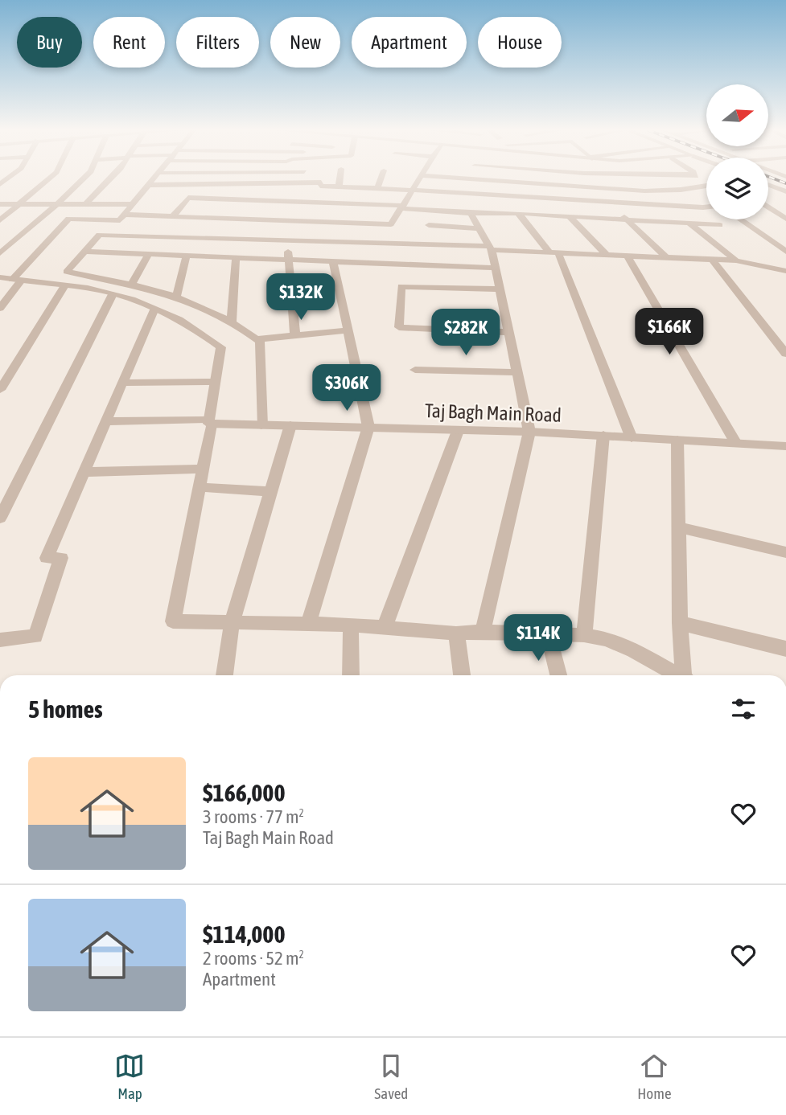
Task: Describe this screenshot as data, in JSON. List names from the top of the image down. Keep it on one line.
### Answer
{"streets":{"street":["Taj Bagh Main Road"]},"north":"right","page":{"chip":["Buy","Rent","Filters","New","Apartment","House"],"price":["$132K","$166K","$282K","$306K","$114K"],"heading":"5 homes","list":[{"name":"$166,000","note":"3 rooms · 77 m² · Taj Bagh Main Road"},{"name":"$114,000","note":"2 rooms · 52 m² · Apartment"}],"tabs":["Map","Saved","Home"]}}
